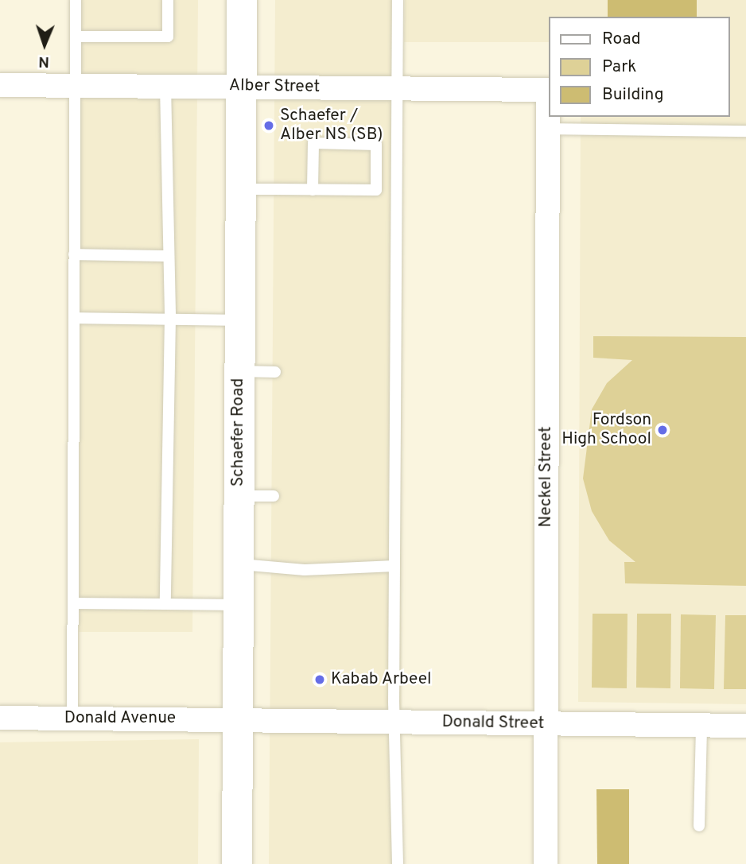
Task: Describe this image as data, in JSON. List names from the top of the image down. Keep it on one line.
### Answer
{"streets":{"main road":["Schaefer Road"],"street":["Alber Street","Neckel Street","Donald Avenue","Donald Street"]},"crossings":[["Alber Street","Schaefer Road"],["Alber Street","Neckel Street"],["Schaefer Road","Donald Avenue"],["Schaefer Road","Donald Street"],["Neckel Street","Donald Street"],["Donald Avenue","Donald Street"]],"places":["Schaefer / Alber NS (SB)","Fordson High School","Kabab Arbeel"],"legend":["Road","Park","Building"],"north":"bottom"}
